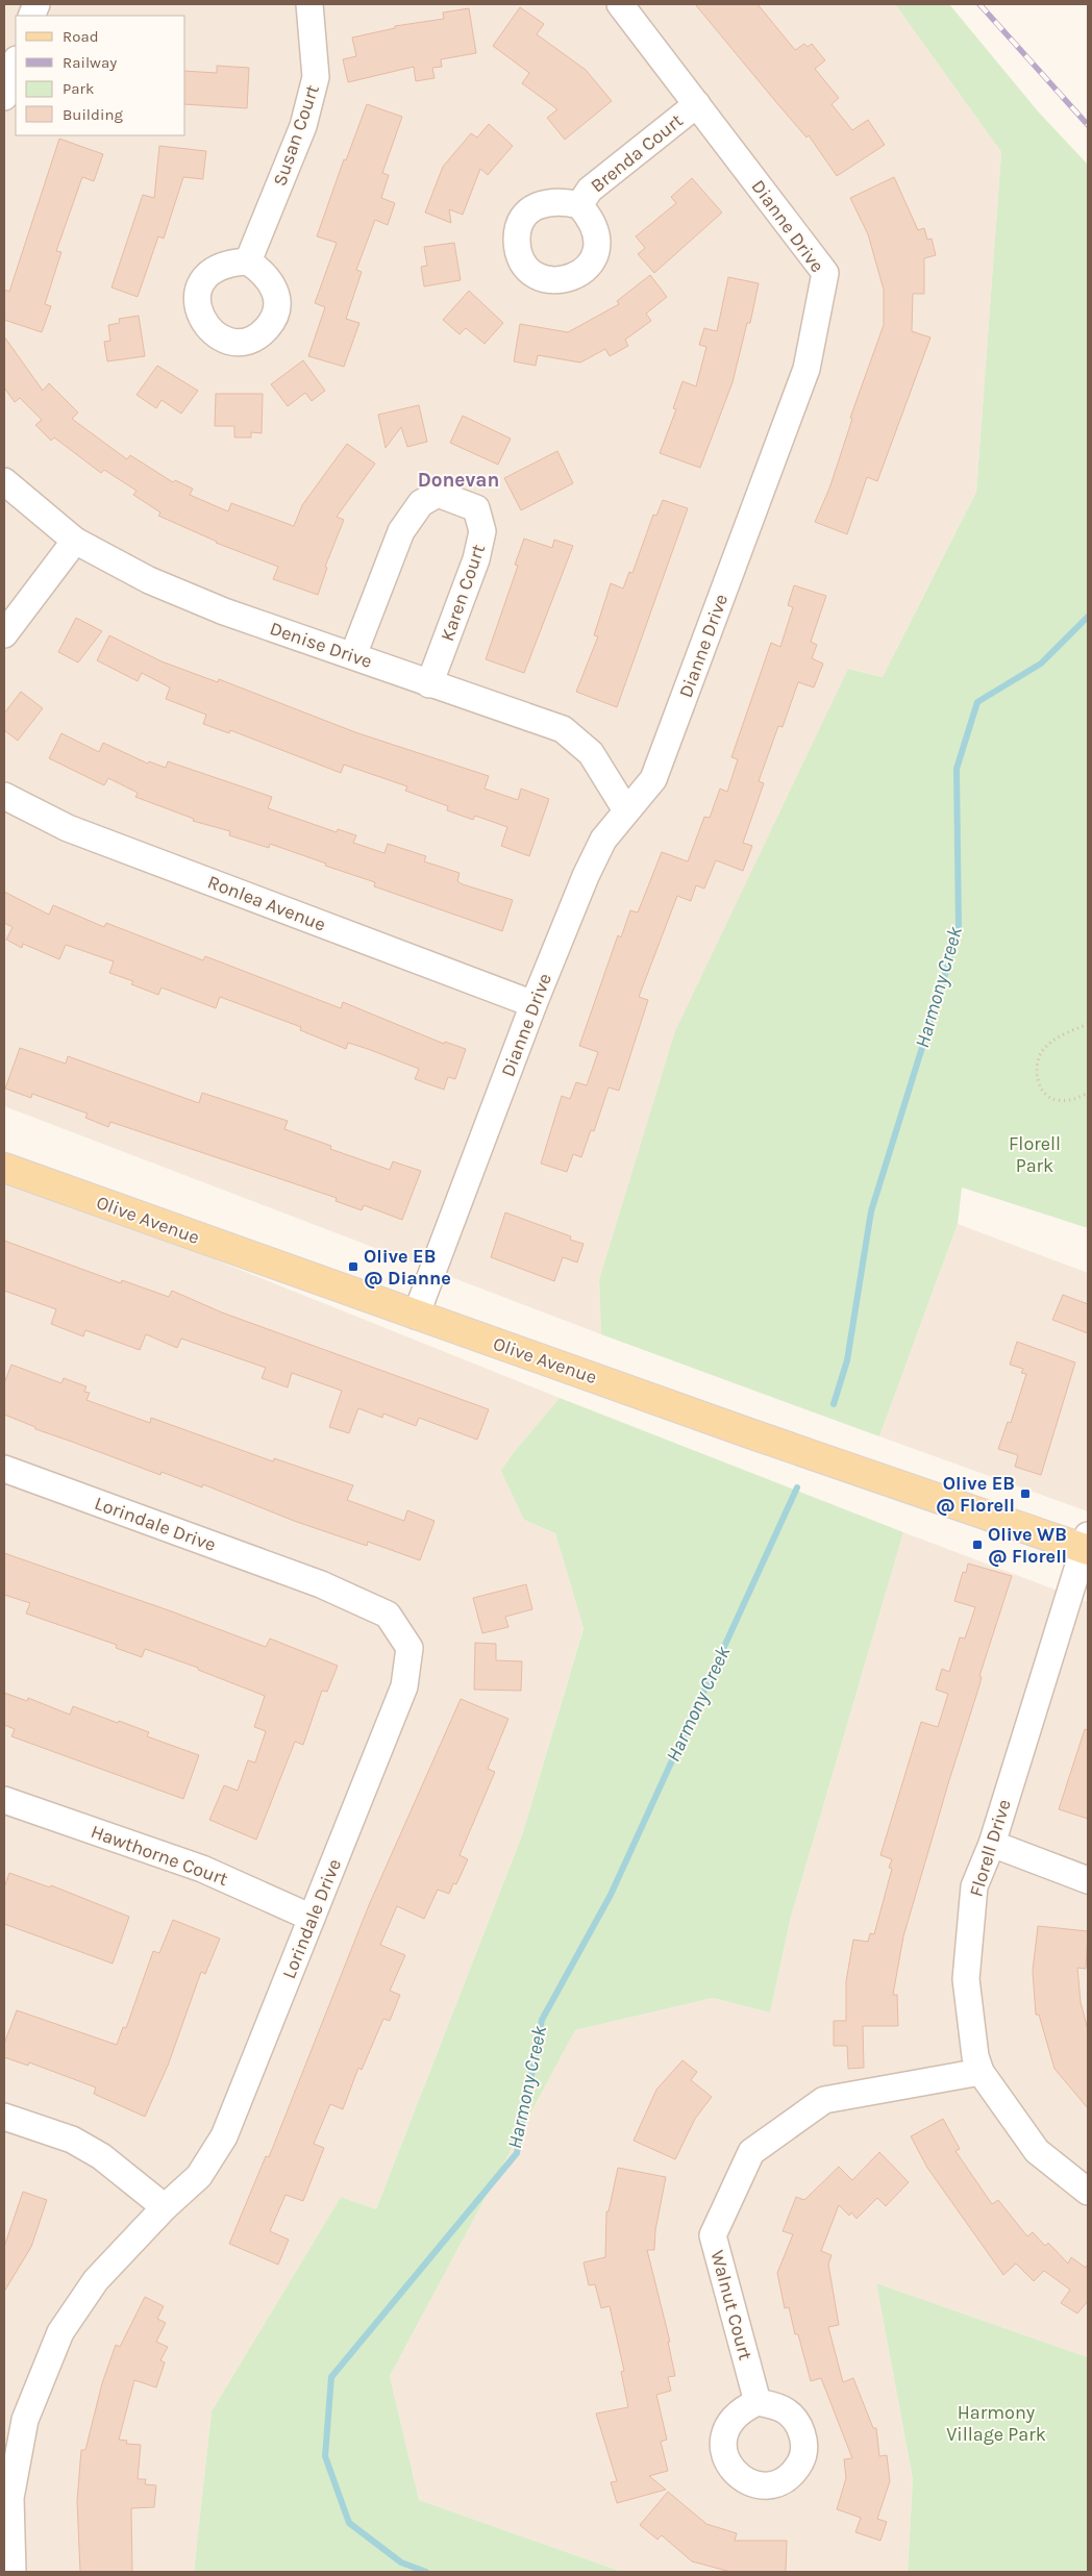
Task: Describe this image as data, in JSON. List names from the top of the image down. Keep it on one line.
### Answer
{"streets":{"main road":["Olive Avenue"],"street":["Susan Court","Brenda Court","Dianne Drive","Karen Court","Denise Drive","Ronlea Avenue","Lorindale Drive","Florell Drive","Hawthorne Court","Walnut Court"]},"crossings":[["Brenda Court","Dianne Drive"],["Dianne Drive","Denise Drive"],["Dianne Drive","Ronlea Avenue"],["Dianne Drive","Olive Avenue"],["Karen Court","Denise Drive"],["Olive Avenue","Florell Drive"],["Lorindale Drive","Hawthorne Court"],["Florell Drive","Walnut Court"]],"districts":["Donevan"],"water":["Harmony Creek"],"parks":["Florell Park","Harmony Village Park"],"places":{"transit":["Olive EB @ Dianne","Olive EB @ Florell","Olive WB @ Florell"]},"legend":["Road","Railway","Park","Building"]}
